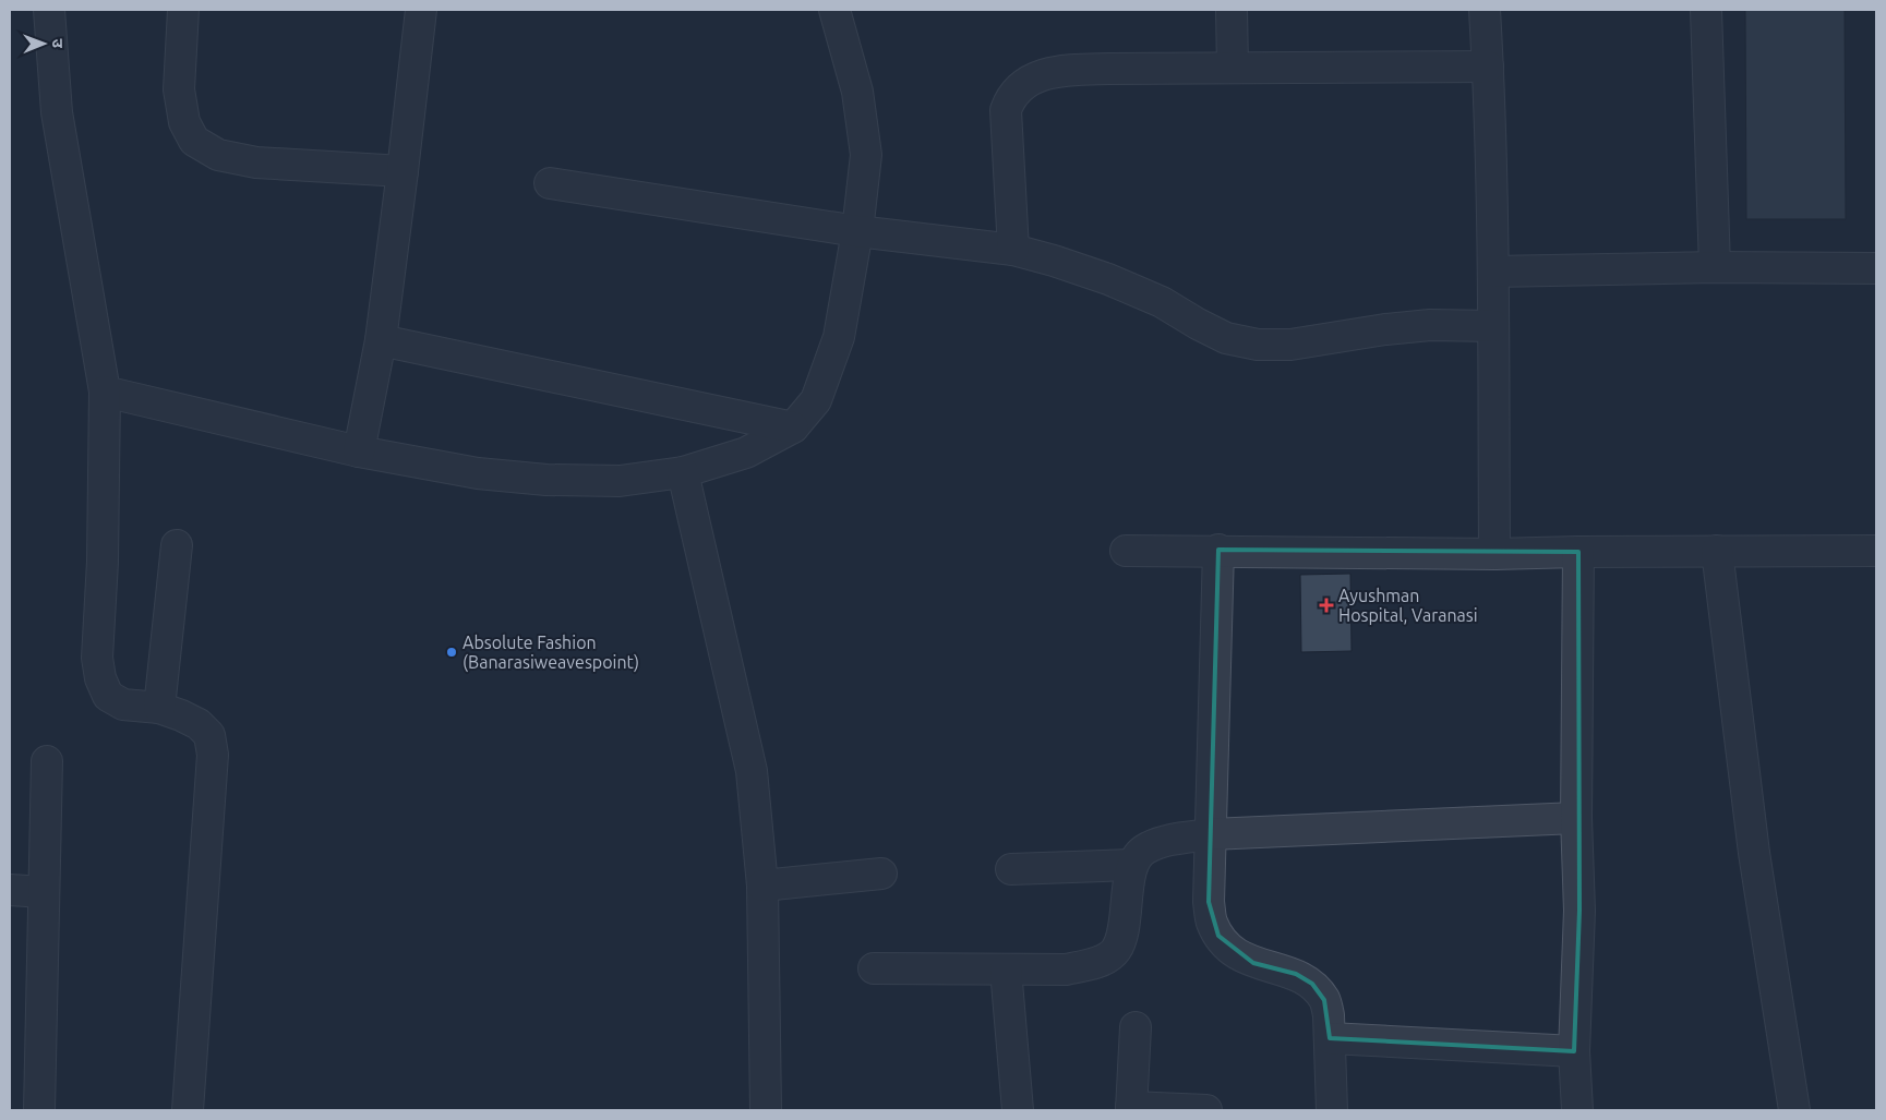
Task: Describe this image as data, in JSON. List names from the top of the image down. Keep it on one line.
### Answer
{"places":{"health":["Ayushman Hospital, Varanasi"],"other":["Absolute Fashion (Banarasiweavespoint)"]},"north":"right"}
